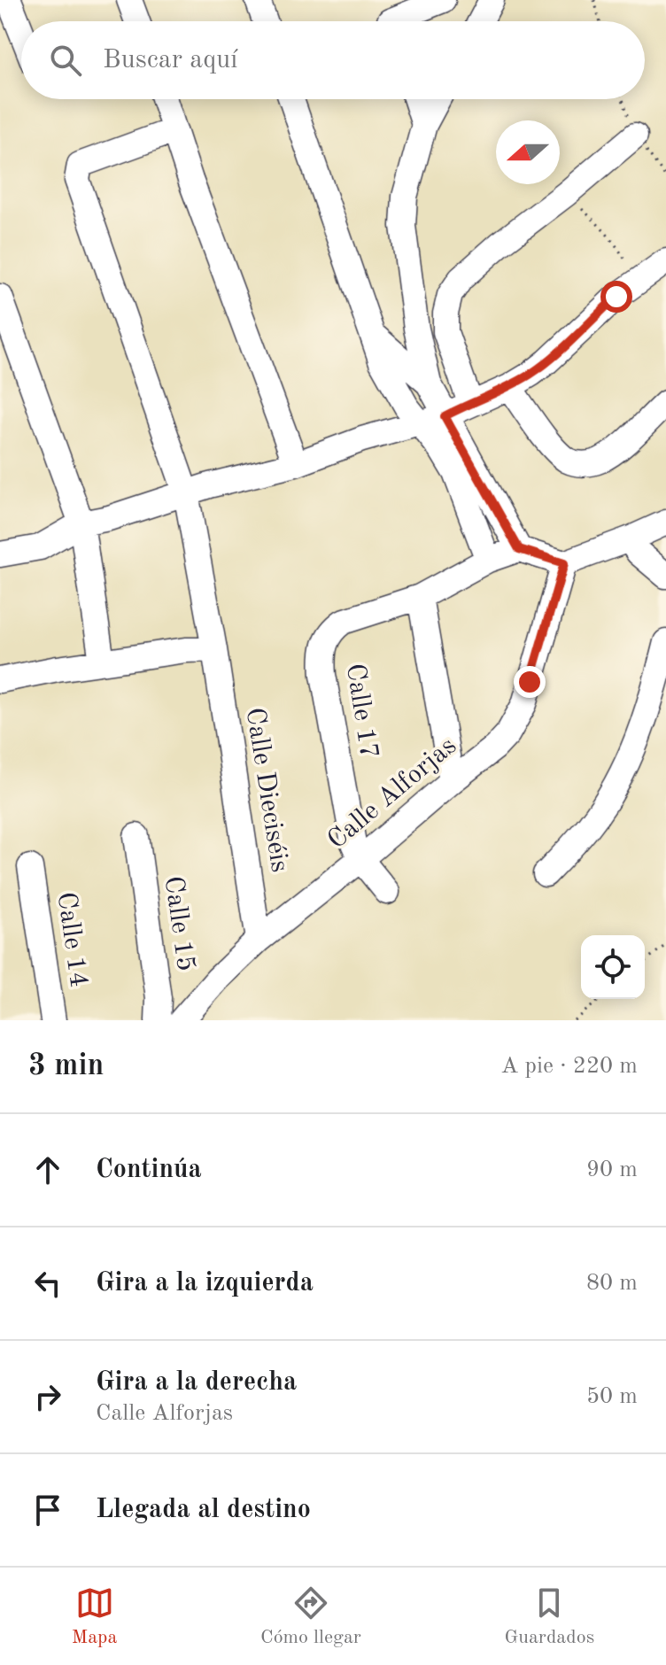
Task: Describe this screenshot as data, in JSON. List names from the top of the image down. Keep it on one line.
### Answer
{"streets":{"street":["Calle 17","Calle Dieciséis","Calle Alforjas","Calle 15","Calle 14"]},"crossings":[["Calle 17","Calle Alforjas"],["Calle Dieciséis","Calle Alforjas"]],"north":"left","page":{"search":"Buscar aquí","heading":["3 min","A pie · 220 m"],"list":[["Continúa","90 m"],["Gira a la izquierda","80 m"],["Gira a la derecha","Calle Alforjas","50 m"],"Llegada al destino"],"nav":["Mapa","Cómo llegar","Guardados"]}}
